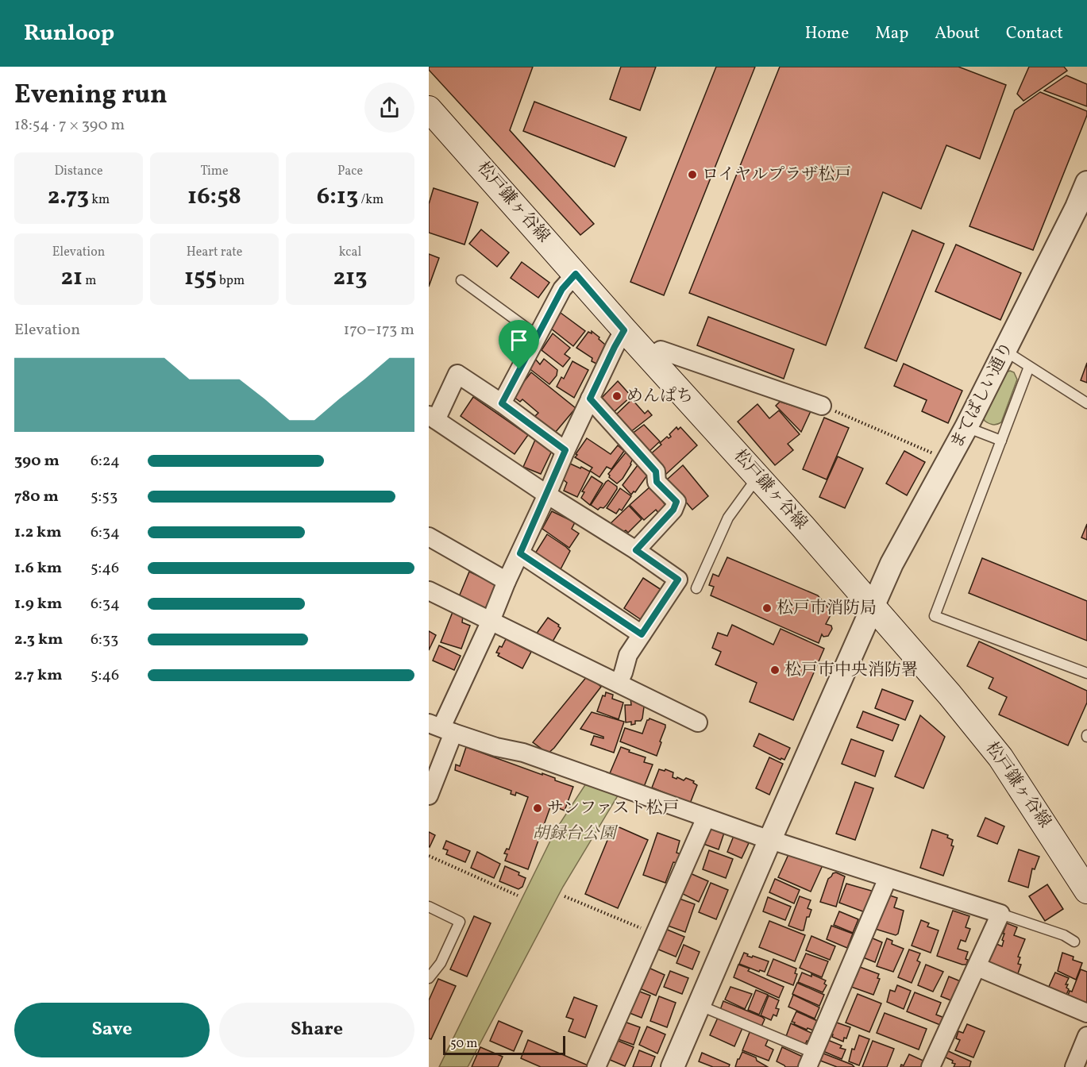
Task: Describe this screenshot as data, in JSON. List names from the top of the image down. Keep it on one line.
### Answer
{"streets":{"main road":["松戸鎌ヶ谷線"],"street":["まてばしい通り"]},"crossings":[["松戸鎌ヶ谷線","まてばしい通り"]],"parks":["胡録台公園"],"places":["ロイヤルプラザ松戸","めんぱち","松戸市消防局","松戸市中央消防署","サンファスト松戸"],"scale_bar":"50 m","page":{"header":"Runloop","nav":["Home","Map","About","Contact"],"heading":["Evening run","18:54 · 7 × 390 m"],"stats":[["Distance","2.73 km"],["Time","16:58"],["Pace","6:13 /km"],["Elevation","21 m"],["Heart rate","155 bpm"],["kcal","213"]],"chart":["Elevation","170–173 m"],"list":[{"name":"390 m","note":"6:24"},{"name":"780 m","note":"5:53"},{"name":"1.2 km","note":"6:34"},{"name":"1.6 km","note":"5:46"},{"name":"1.9 km","note":"6:34"},{"name":"2.3 km","note":"6:33"},{"name":"2.7 km","note":"5:46"}],"buttons":["Save","Share"],"scale":"50 m"}}
